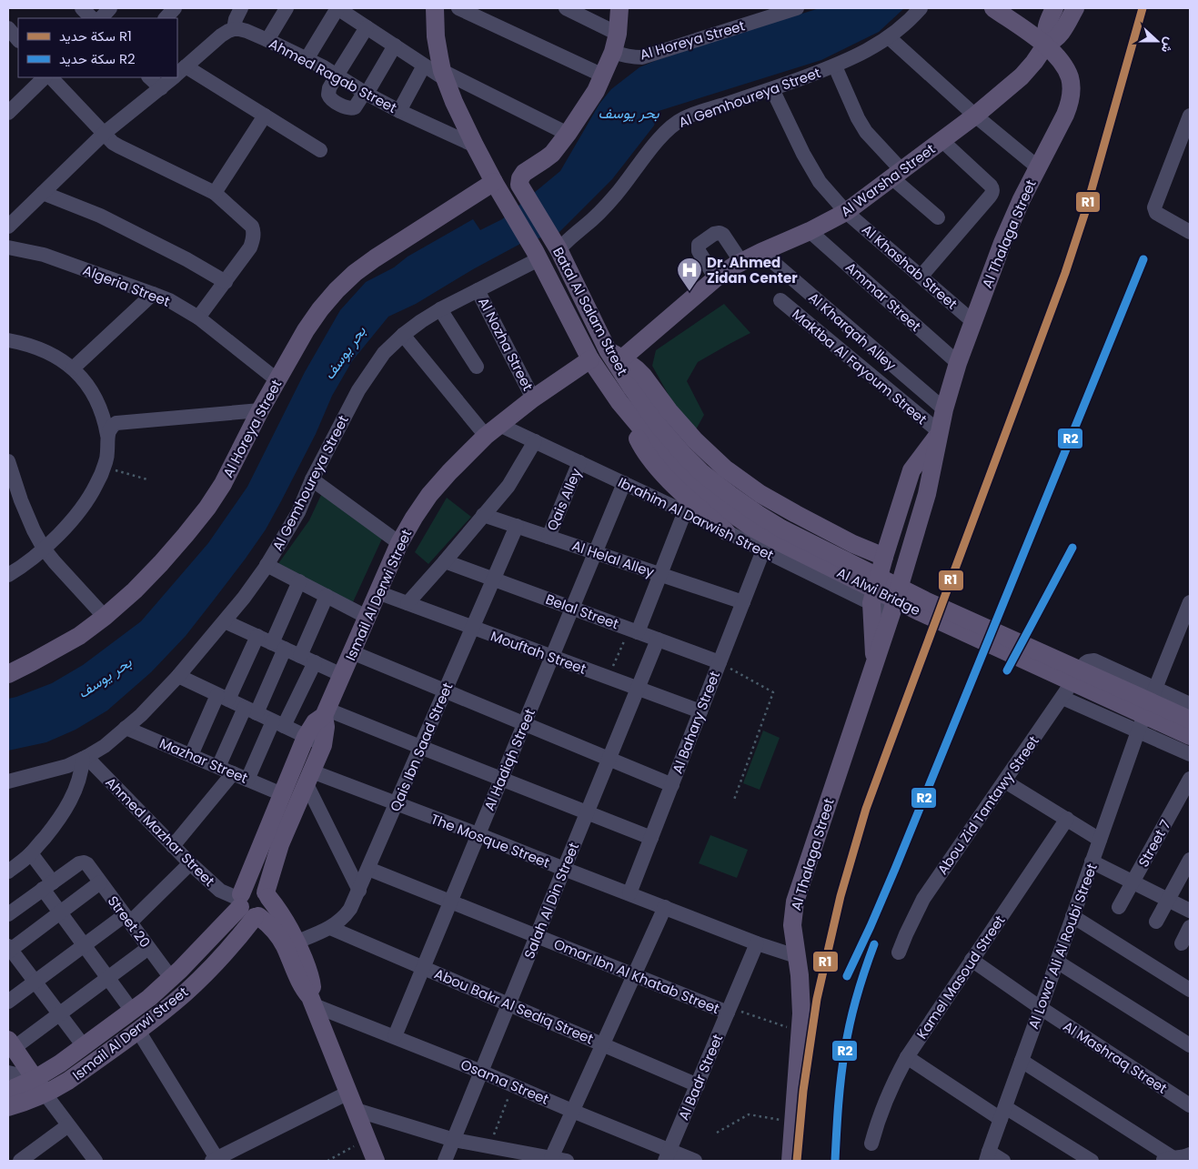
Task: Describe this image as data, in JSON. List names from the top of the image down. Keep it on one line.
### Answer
{"streets":{"main road":["Al Horeya Street","Al Warsha Street","Al Thalaga Street","Batal Al Salam Street","Al Alwi Bridge","Ismail Al Derwi Street"],"street":["Ahmed Ragab Street","Al Gemhoureya Street","Al Khashab Street","Algeria Street","Ammar Street","Al Kharqah Alley","Al Nozha Street","Maktba Al Fayoum Street","Qais Alley","Ibrahim Al Darwish Street","Al Helal Alley","Belal Street","Mouftah Street","Al Bahary Street","Qais Ibn Saad Street","Al Hadiqh Street","Mazhar Street","Abou Zid Tantawy Street","Ahmed Mazhar Street","The Mosque Street","Street 7","Salah Al Din Street","Street 20","Al Lowa' Ali Al Roubi Street","Omar Ibn Al Khatab Street","Kamel Masoud Street","Abou Bakr Al Sediq Street","Al Mashraq Street","Al Badr Street","Osama Street"]},"crossings":[["Al Horeya Street","Algeria Street"],["Al Horeya Street","Batal Al Salam Street"],["Al Gemhoureya Street","Al Khashab Street"],["Al Gemhoureya Street","Batal Al Salam Street"],["Al Gemhoureya Street","Al Nozha Street"],["Al Gemhoureya Street","Mazhar Street"],["Al Gemhoureya Street","Ahmed Mazhar Street"],["Al Warsha Street","Al Thalaga Street"],["Al Warsha Street","Al Khashab Street"],["Al Warsha Street","Ammar Street"],["Al Warsha Street","Batal Al Salam Street"],["Al Warsha Street","Al Kharqah Alley"],["Al Thalaga Street","Al Khashab Street"],["Al Thalaga Street","Ammar Street"],["Al Thalaga Street","Al Kharqah Alley"],["Al Thalaga Street","Maktba Al Fayoum Street"],["Al Thalaga Street","Ibrahim Al Darwish Street"],["Al Thalaga Street","The Mosque Street"],["Batal Al Salam Street","Al Alwi Bridge"],["Batal Al Salam Street","Ismail Al Derwi Street"],["Al Nozha Street","Ismail Al Derwi Street"],["Qais Alley","Ibrahim Al Darwish Street"],["Qais Alley","Al Helal Alley"],["Ibrahim Al Darwish Street","Ismail Al Derwi Street"],["Ibrahim Al Darwish Street","Al Bahary Street"],["Ibrahim Al Darwish Street","Al Hadiqh Street"],["Al Helal Alley","Al Bahary Street"],["Al Helal Alley","Qais Ibn Saad Street"],["Al Helal Alley","Al Hadiqh Street"],["Ismail Al Derwi Street","Mouftah Street"],["Ismail Al Derwi Street","Mazhar Street"],["Ismail Al Derwi Street","Ahmed Mazhar Street"],["Ismail Al Derwi Street","The Mosque Street"],["Ismail Al Derwi Street","Street 20"],["Belal Street","Al Bahary Street"],["Belal Street","Qais Ibn Saad Street"],["Belal Street","Al Hadiqh Street"],["Belal Street","Salah Al Din Street"],["Mouftah Street","Al Bahary Street"],["Mouftah Street","Qais Ibn Saad Street"],["Mouftah Street","Al Hadiqh Street"],["Mouftah Street","Salah Al Din Street"],["Al Bahary Street","The Mosque Street"],["Qais Ibn Saad Street","The Mosque Street"],["Qais Ibn Saad Street","Omar Ibn Al Khatab Street"],["Qais Ibn Saad Street","Abou Bakr Al Sediq Street"],["Al Hadiqh Street","The Mosque Street"],["Al Hadiqh Street","Omar Ibn Al Khatab Street"],["Al Hadiqh Street","Abou Bakr Al Sediq Street"],["Al Hadiqh Street","Osama Street"],["Abou Zid Tantawy Street","Al Lowa' Ali Al Roubi Street"],["The Mosque Street","Salah Al Din Street"],["The Mosque Street","Al Badr Street"],["Salah Al Din Street","Omar Ibn Al Khatab Street"],["Salah Al Din Street","Abou Bakr Al Sediq Street"],["Salah Al Din Street","Osama Street"],["Al Lowa' Ali Al Roubi Street","Al Mashraq Street"],["Omar Ibn Al Khatab Street","Al Badr Street"],["Kamel Masoud Street","Al Mashraq Street"],["Abou Bakr Al Sediq Street","Al Badr Street"],["Al Badr Street","Osama Street"]],"water":["بحر يوسف"],"places":{"hospital":["Dr. Ahmed Zidan Center"]},"lines":["rail line R1","rail line R2"],"legend":["سكة حديد R1","سكة حديد R2"],"north":"right"}
